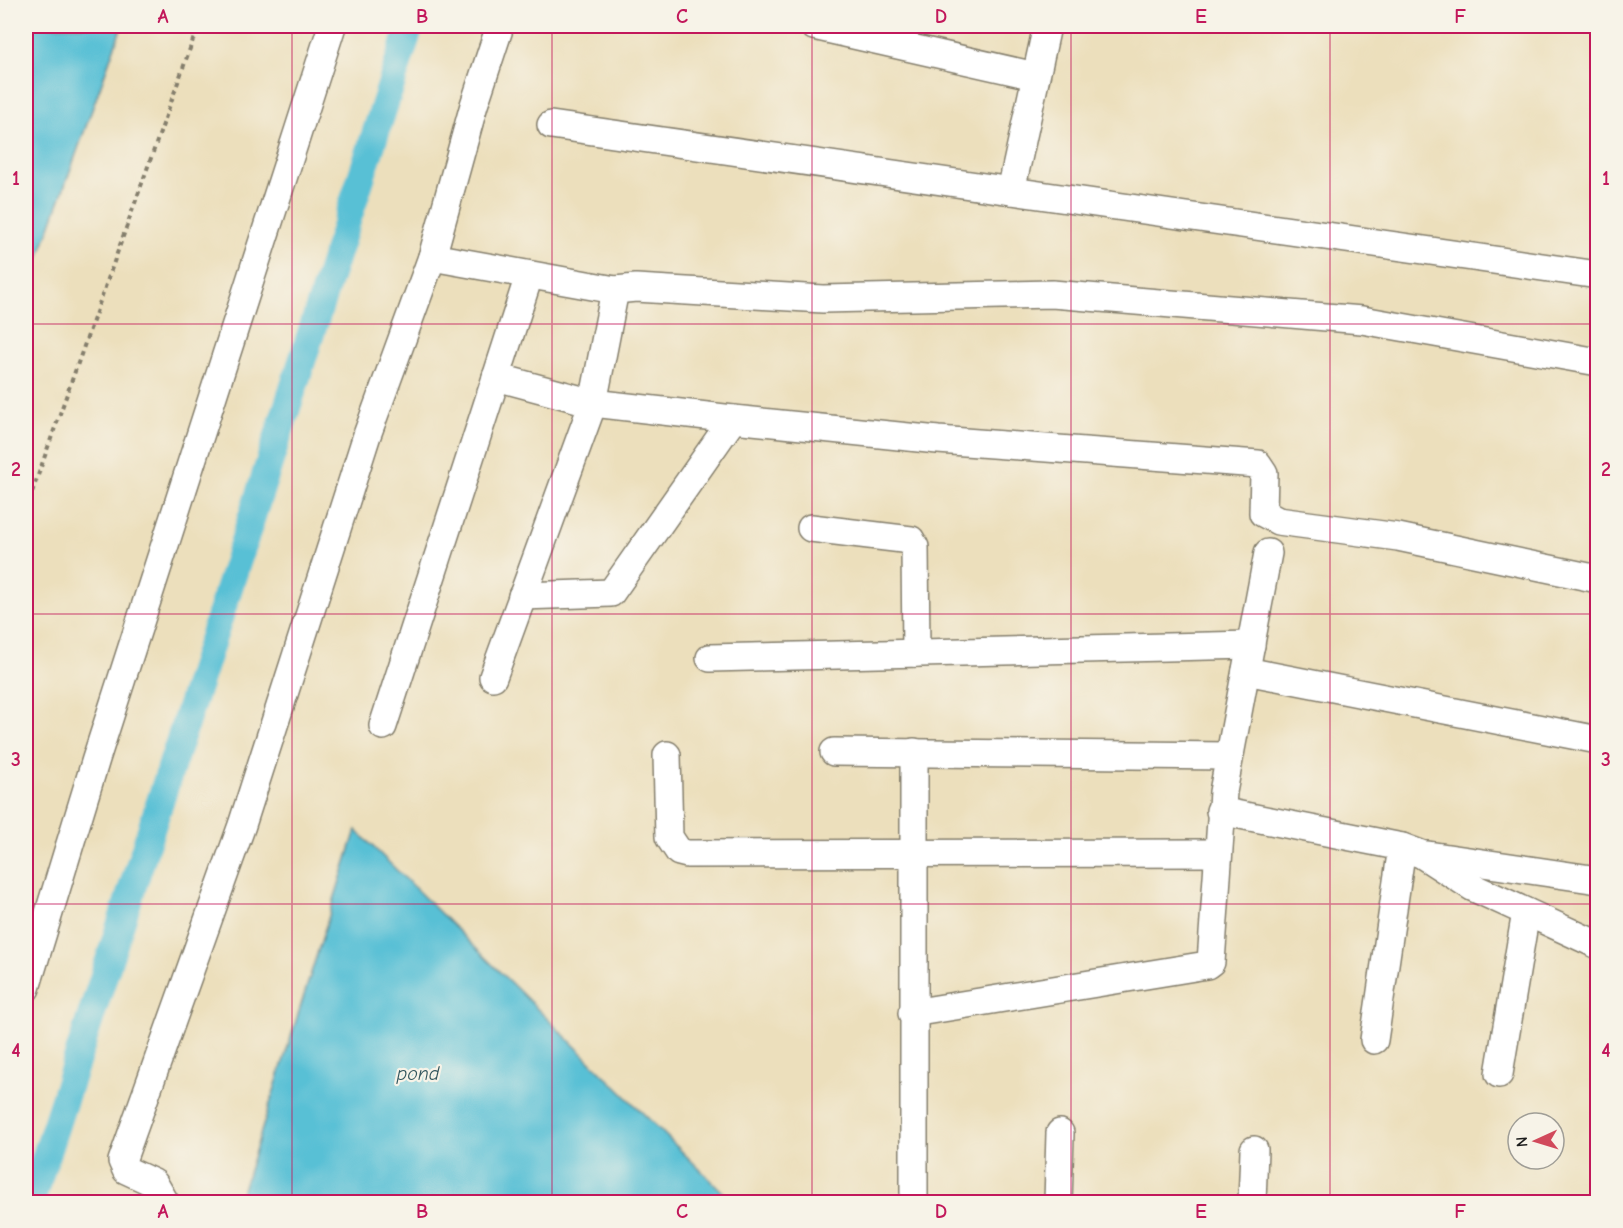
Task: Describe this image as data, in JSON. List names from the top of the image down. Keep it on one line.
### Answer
{"water":["pond"],"north":"left","grid":{"columns":["A","B","C","D","E","F"],"rows":["1","2","3","4"]}}
